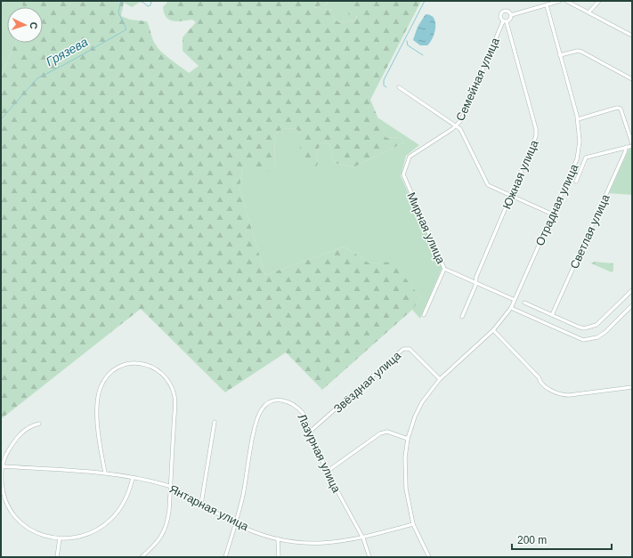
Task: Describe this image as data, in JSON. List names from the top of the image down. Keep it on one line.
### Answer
{"streets":{"street":["Семейная улица","Южная улица","Отрадная улица","Мирная улица","Светлая улица","Звёздная улица","Лазурная улица","Янтарная улица"]},"crossings":[["Семейная улица","Южная улица"],["Семейная улица","Мирная улица"],["Южная улица","Мирная улица"],["Отрадная улица","Мирная улица"],["Отрадная улица","Звёздная улица"],["Отрадная улица","Янтарная улица"],["Звёздная улица","Лазурная улица"],["Лазурная улица","Янтарная улица"]],"water":["Грязева"],"scale_bar":"200 m","north":"right"}
